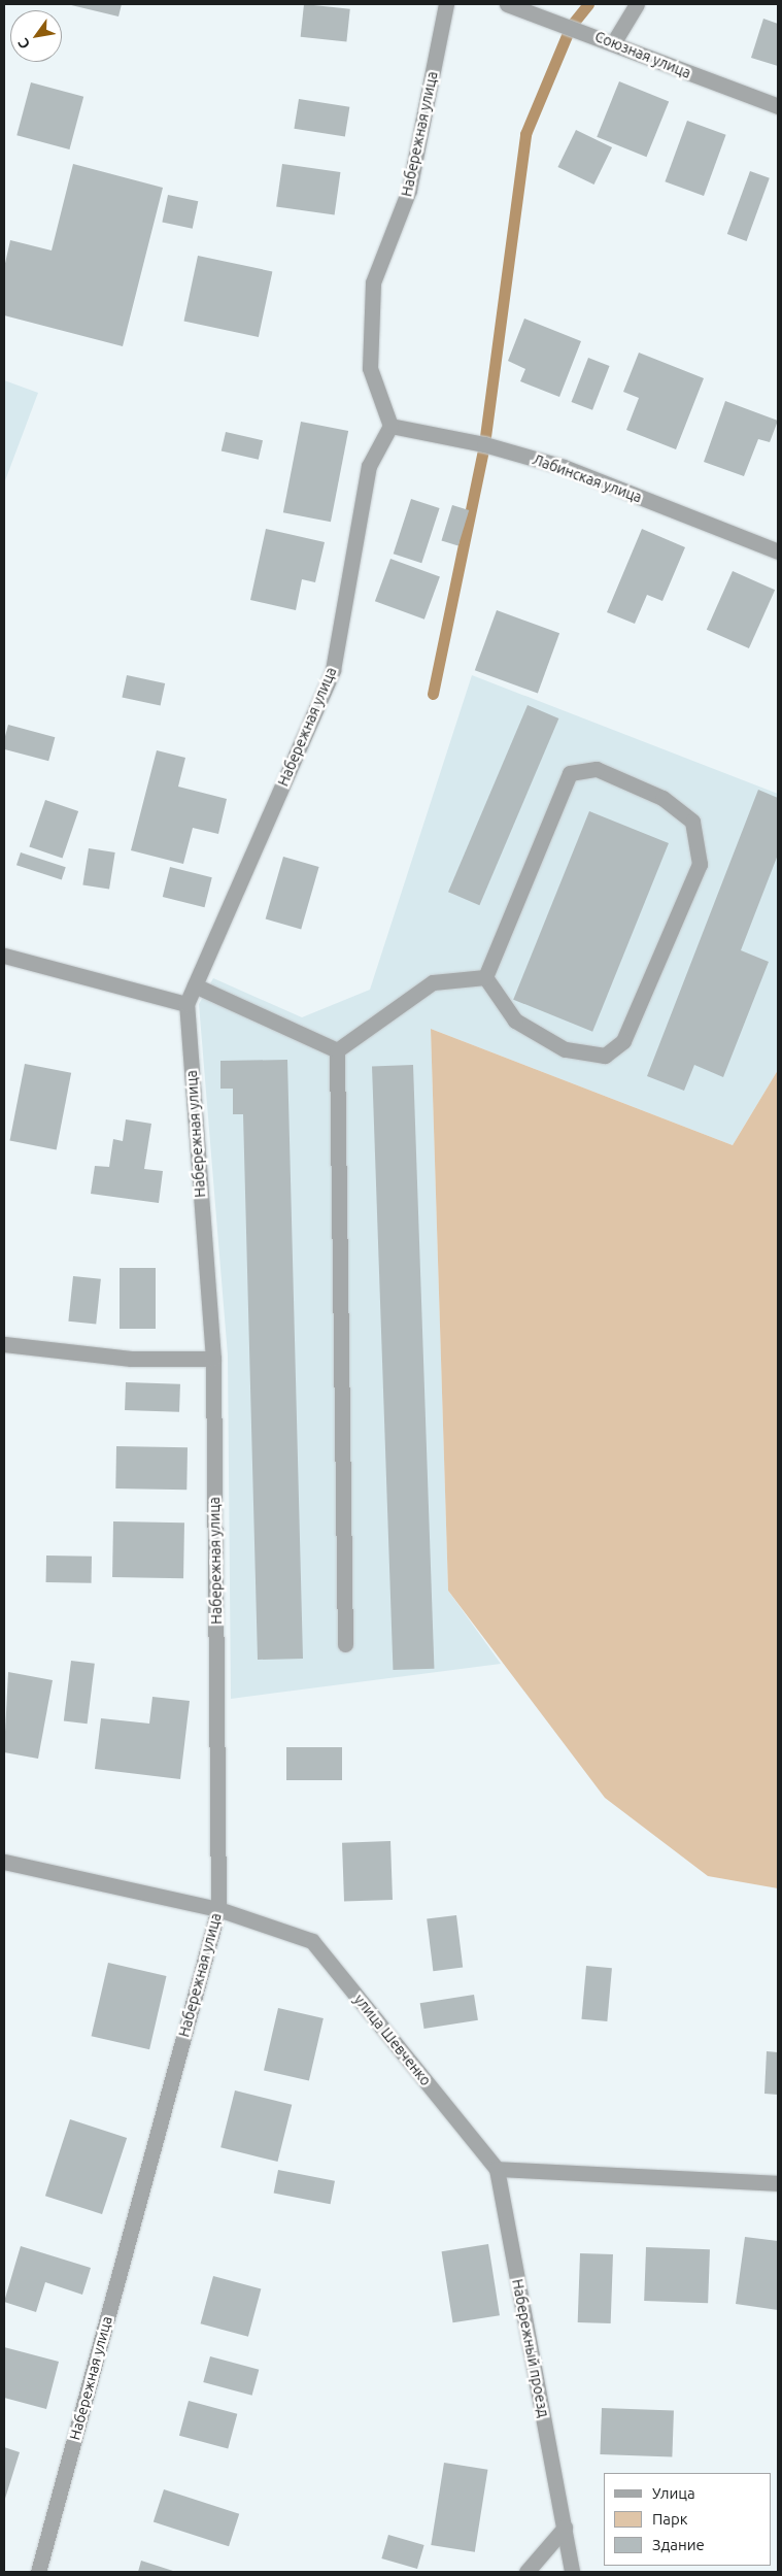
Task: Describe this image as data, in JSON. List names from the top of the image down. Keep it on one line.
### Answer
{"streets":{"street":["Союзная улица","Набережная улица","Лабинская улица","улица Шевченко","Набережный проезд"]},"crossings":[["Набережная улица","Лабинская улица"],["Набережная улица","улица Шевченко"],["улица Шевченко","Набережный проезд"]],"legend":["Улица","Парк","Здание"],"north":"bottom left"}
